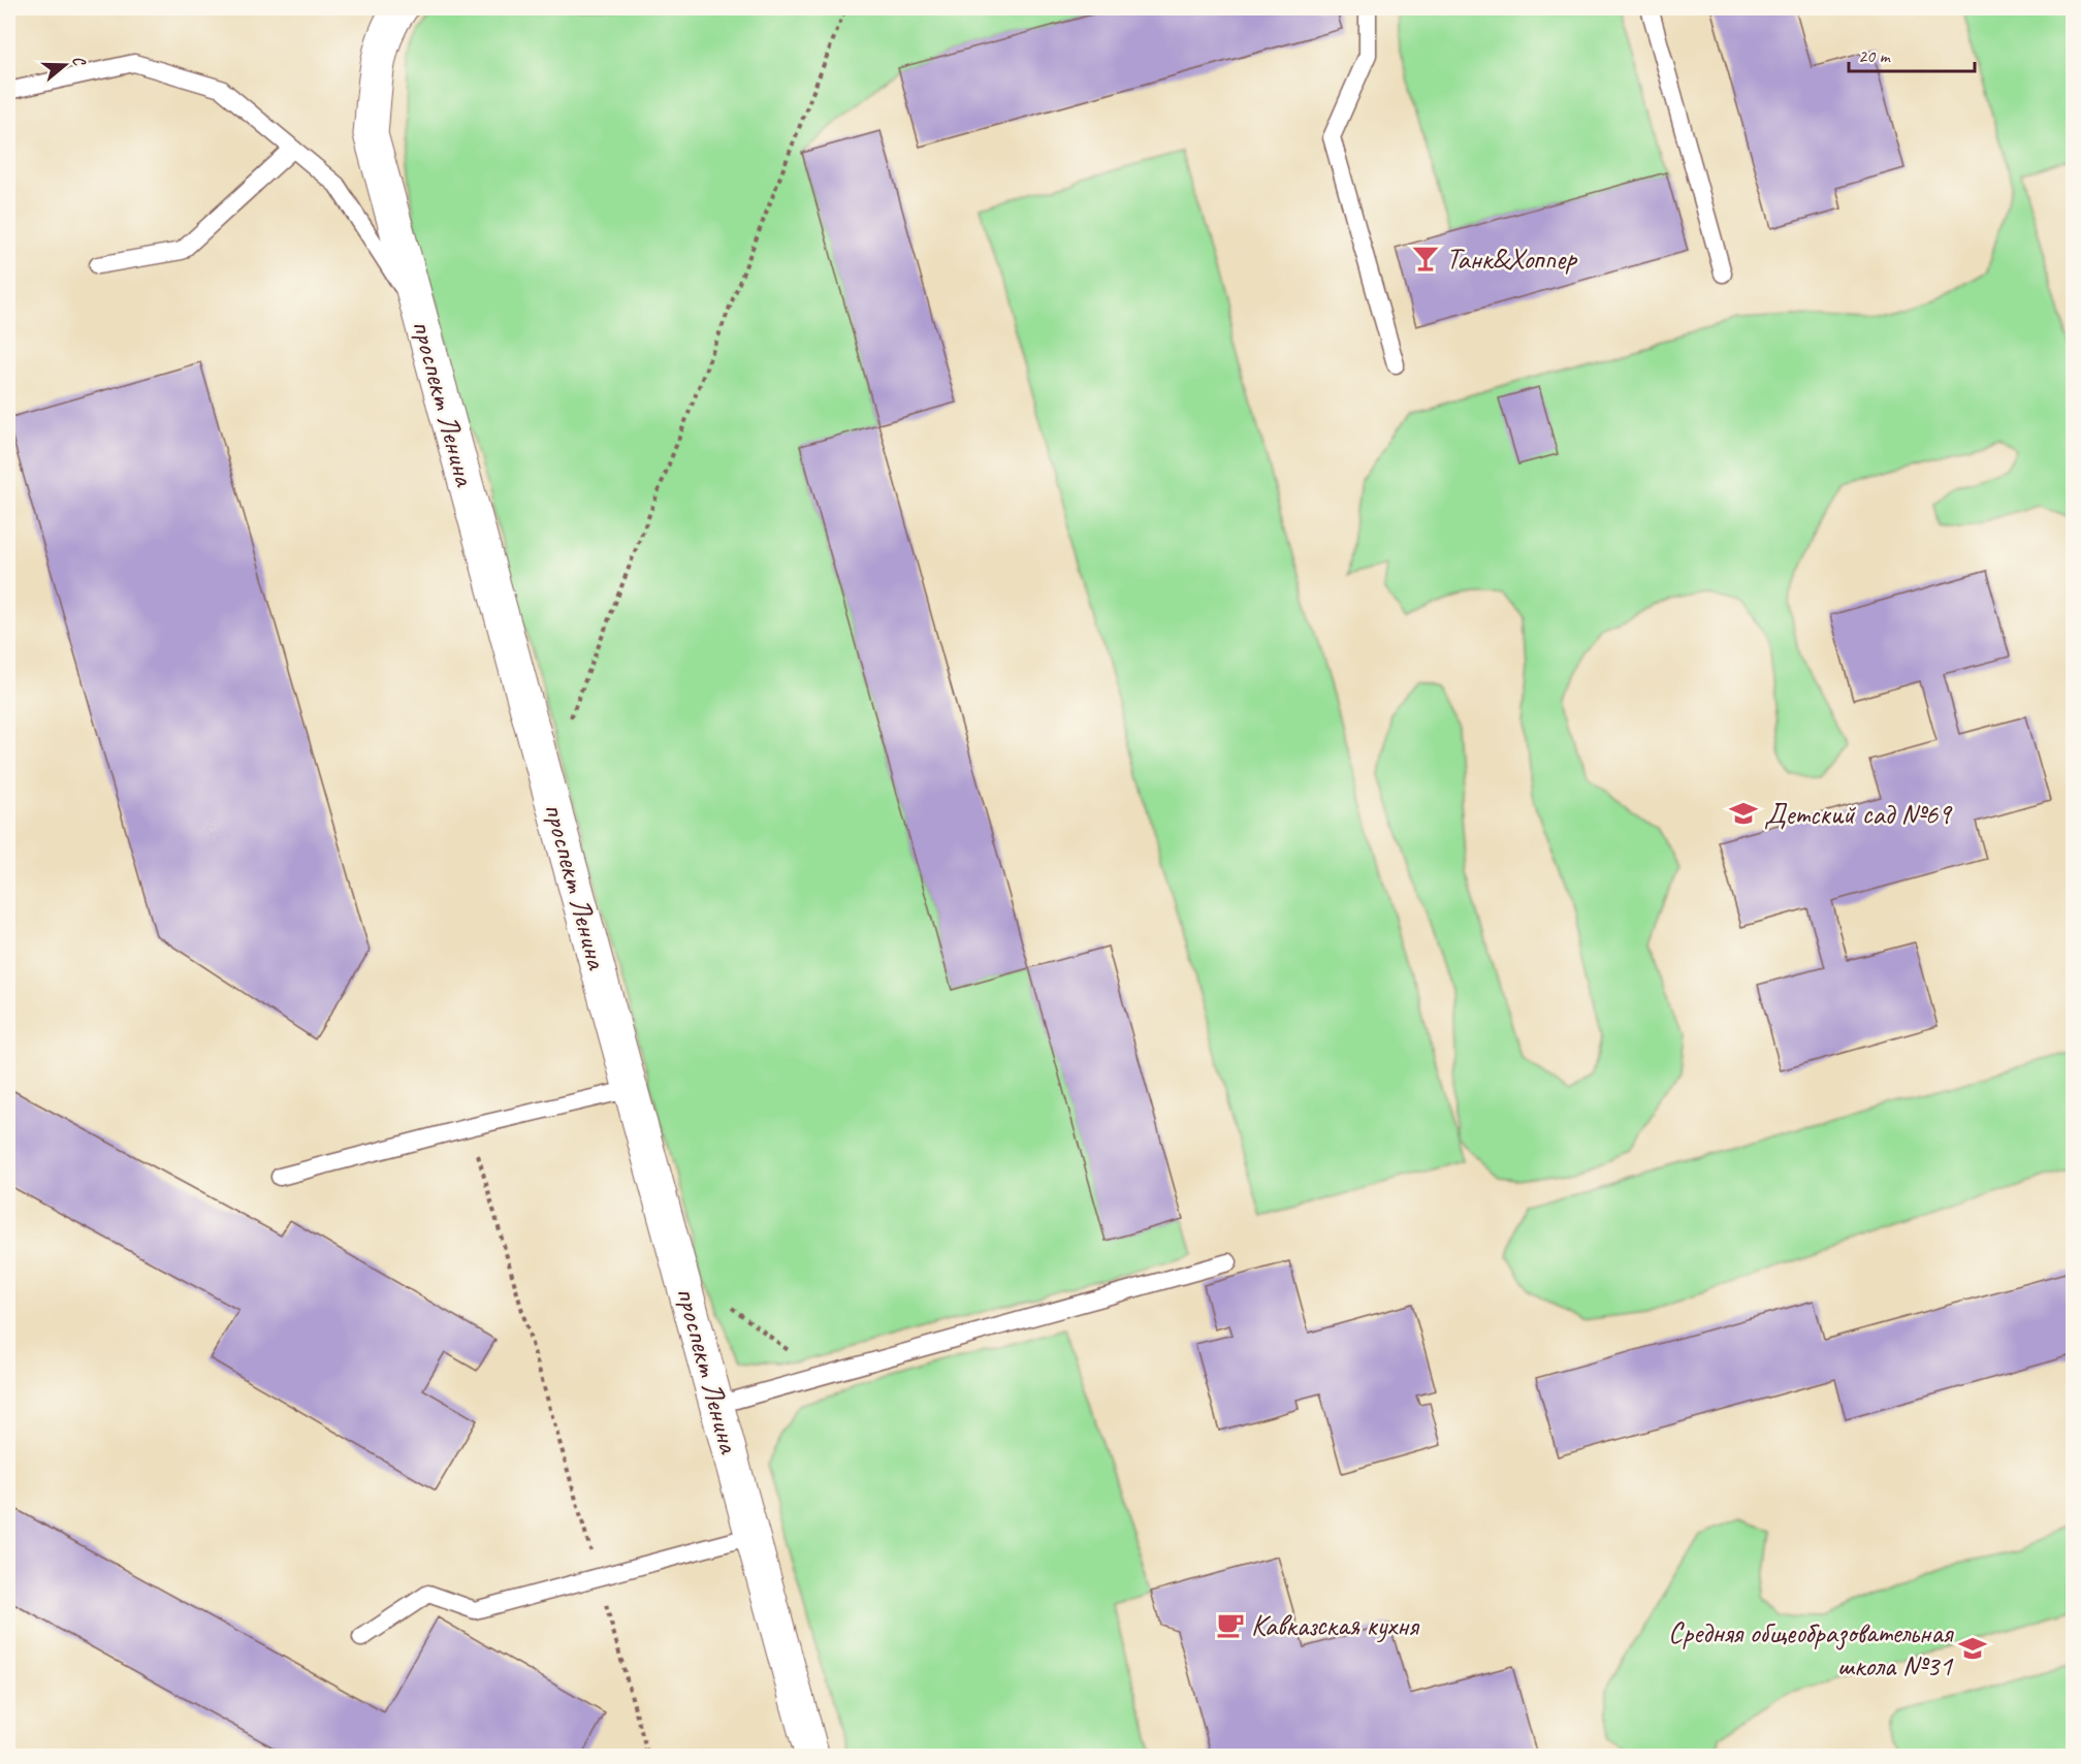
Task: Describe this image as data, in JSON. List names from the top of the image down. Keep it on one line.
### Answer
{"streets":{"street":["проспект Ленина"]},"places":{"bar":["Танк&Хоппер"],"school or university":["Детский сад №69","Средняя общеобразовательная школа №31"],"cafe":["Кавказская кухня"]},"scale_bar":"20 m","north":"right"}
